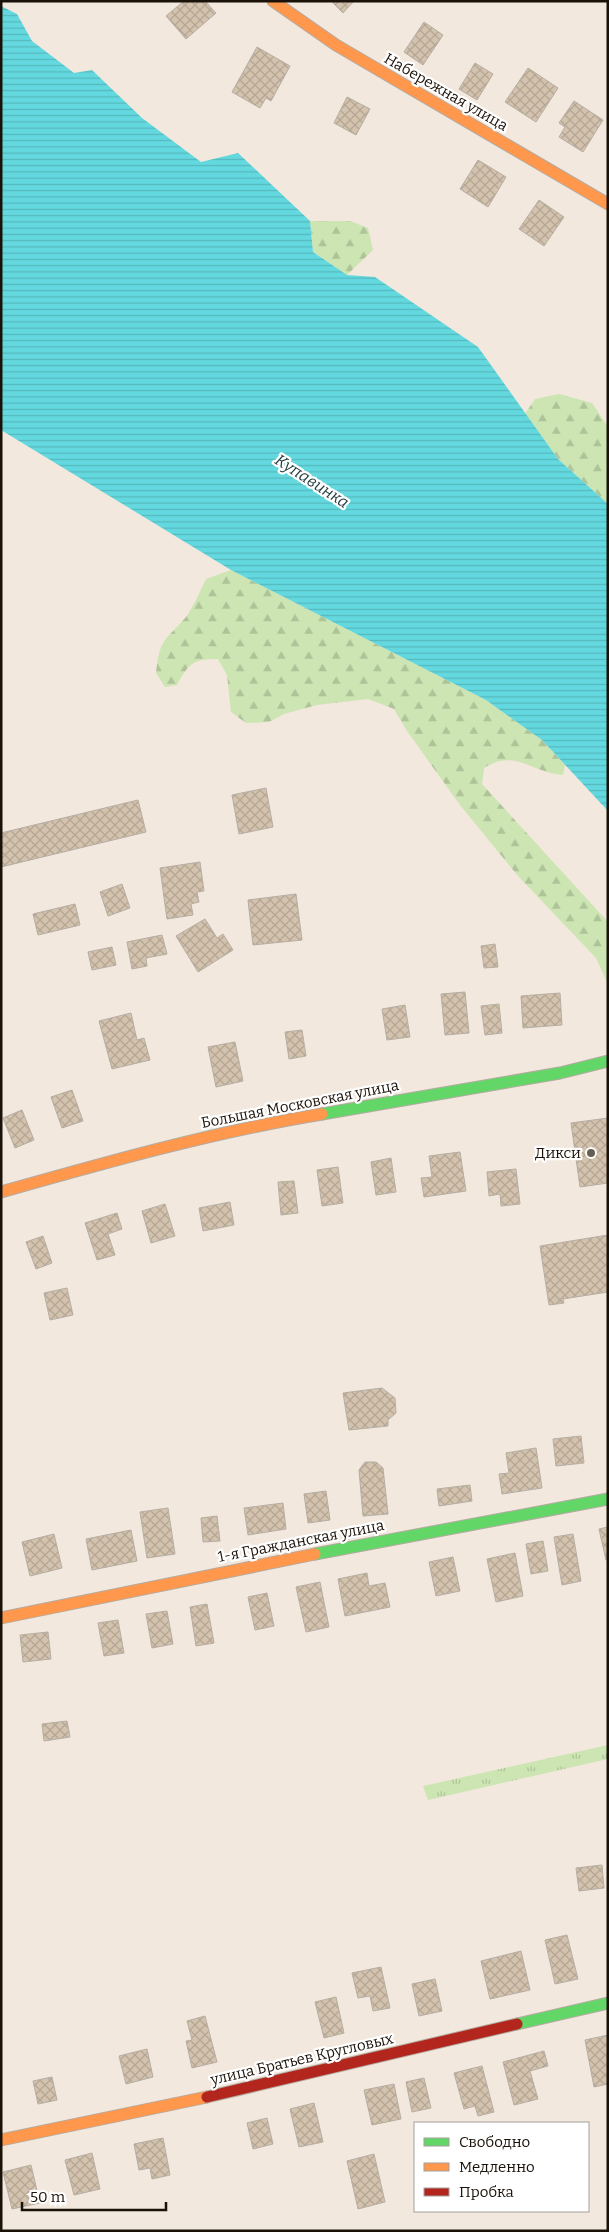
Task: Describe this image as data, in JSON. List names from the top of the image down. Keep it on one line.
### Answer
{"streets":{"street":["Набережная улица","Большая Московская улица","1-я Гражданская улица","улица Братьев Кругловых"]},"water":["Купавинка"],"places":["Дикси"],"legend":["Свободно","Медленно","Пробка"],"scale_bar":"50 m"}
